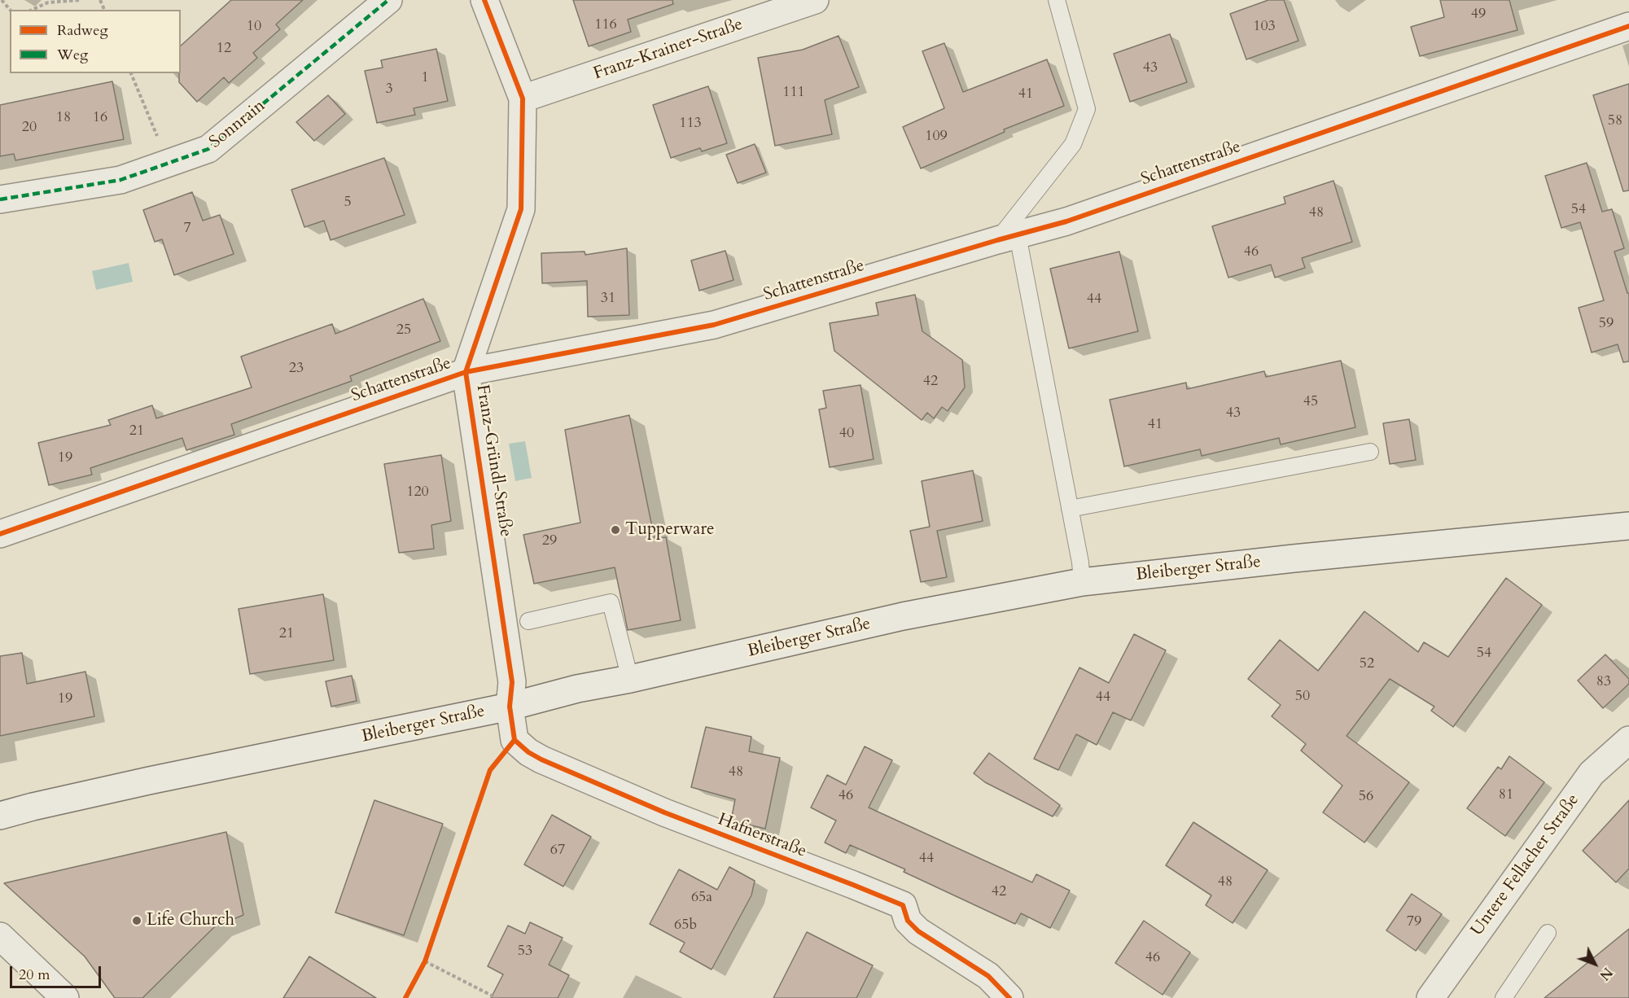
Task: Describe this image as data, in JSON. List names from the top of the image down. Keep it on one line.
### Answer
{"streets":{"street":["Franz-Krainer-Straße","Sonnrain","Schattenstraße","Franz-Gründl-Straße","Bleiberger Straße","Hafnerstraße","Untere Fellacher Straße"]},"crossings":[["Franz-Krainer-Straße","Franz-Gründl-Straße"],["Schattenstraße","Franz-Gründl-Straße"],["Franz-Gründl-Straße","Bleiberger Straße"],["Franz-Gründl-Straße","Hafnerstraße"],["Bleiberger Straße","Hafnerstraße"]],"places":["Tupperware","Life Church"],"house_numbers":["49","116","10","103","12","43","1","3","111","41","18","16","58","113","20","109","5","54","48","7","46","31","44","59","25","23","42","45","43","41","21","40","19","120","29","21","54","52","83","50","44","19","48","81","46","56","67","44","48","42","65a","79","65b","53","46"],"legend":["Radweg","Weg"],"scale_bar":"20 m","north":"bottom right"}
